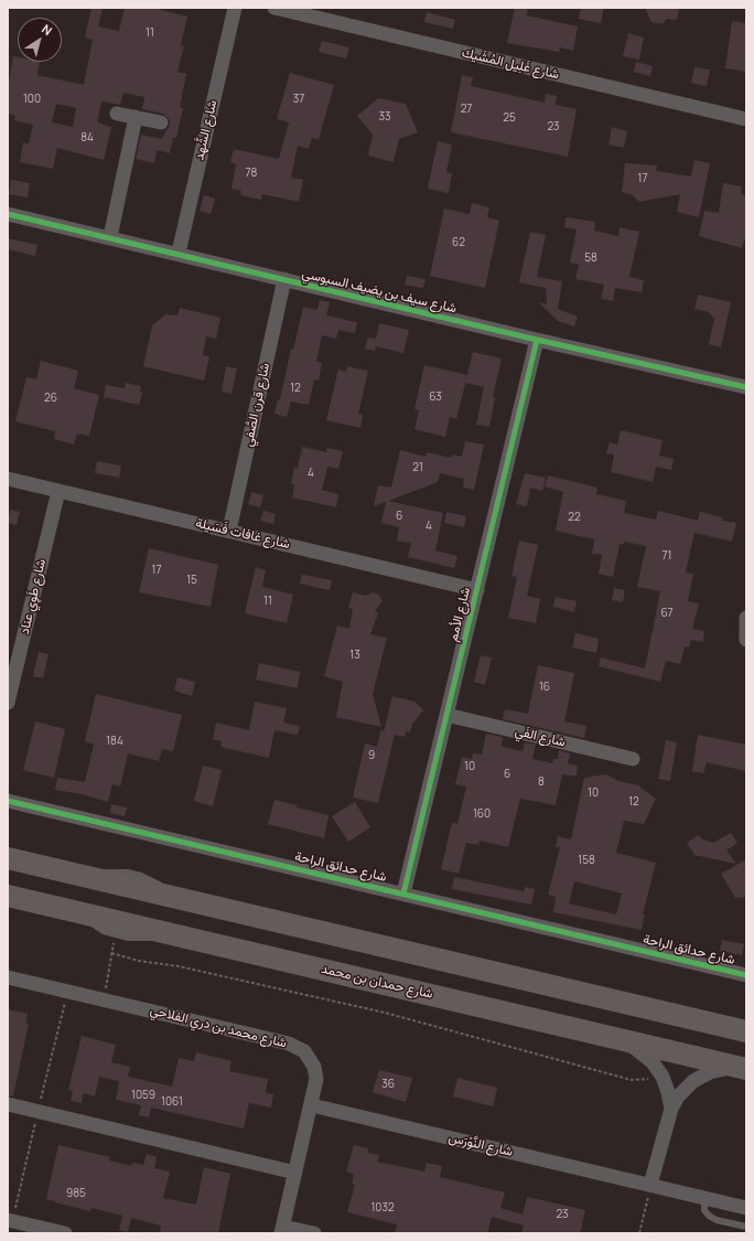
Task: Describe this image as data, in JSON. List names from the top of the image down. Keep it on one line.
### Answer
{"streets":{"main road":["شارع حمدان بن محمد"],"street":["شارع غَلِيل المُشَيك","شارع الشَّهد","شارع سيف بن يضيف السبوسي","شارع قرن الصَّفي","شارع غافات فَسَيلة","شارع طَوِي عناد","شارع الأمم","شارع الفَي","شارع حدائق الراحة","شارع محمد بن دري الفلاحي","شارع النَّوْرَس"]},"crossings":[["شارع الشَّهد","شارع سيف بن يضيف السبوسي"],["شارع سيف بن يضيف السبوسي","شارع قرن الصَّفي"],["شارع سيف بن يضيف السبوسي","شارع الأمم"],["شارع قرن الصَّفي","شارع غافات فَسَيلة"],["شارع غافات فَسَيلة","شارع طَوِي عناد"],["شارع غافات فَسَيلة","شارع الأمم"],["شارع الأمم","شارع الفَي"],["شارع الأمم","شارع حدائق الراحة"],["شارع محمد بن دري الفلاحي","شارع النَّوْرَس"]],"house_numbers":["11","100","37","27","33","25","23","84","78","17","62","58","12","63","26","21","4","6","22","4","71","17","15","11","67","13","16","184","9","10","6","8","10","12","160","158","36","1059","1061","985","1032","23"],"north":"top right"}
